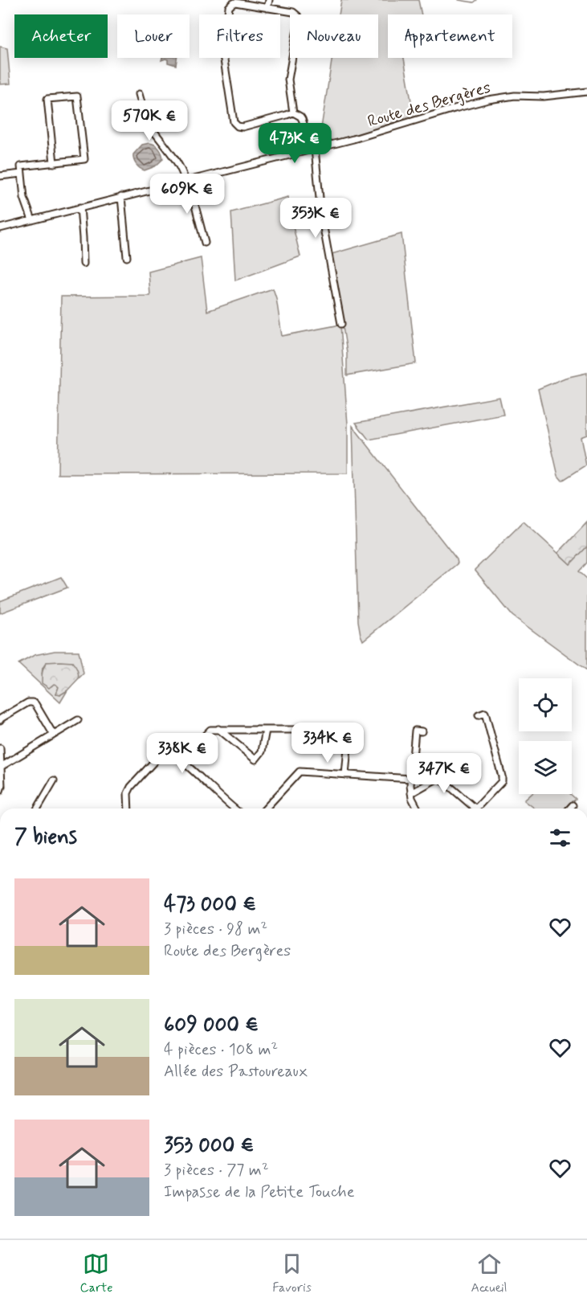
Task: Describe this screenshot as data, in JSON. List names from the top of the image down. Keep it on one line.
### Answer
{"streets":{"street":["Route des Bergères"]},"page":{"chip":["Acheter","Louer","Filtres","Nouveau","Appartement"],"price":["570K €","473K €","609K €","353K €","334K €","338K €","347K €"],"heading":"7 biens","list":[{"name":"473 000 €","note":"3 pièces · 98 m² · Route des Bergères"},{"name":"609 000 €","note":"4 pièces · 108 m² · Allée des Pastoureaux"},{"name":"353 000 €","note":"3 pièces · 77 m² · Impasse de la Petite Touche"}],"tabs":["Carte","Favoris","Accueil"]}}
